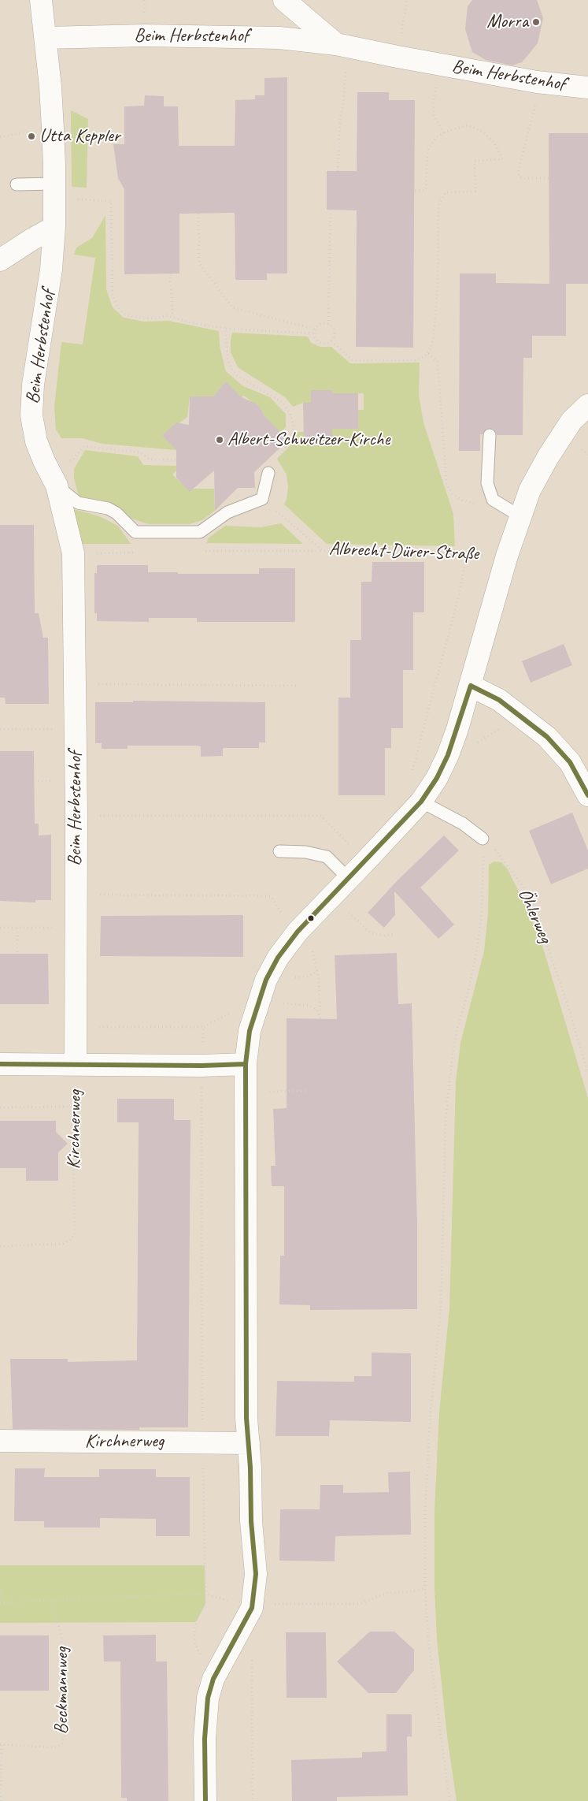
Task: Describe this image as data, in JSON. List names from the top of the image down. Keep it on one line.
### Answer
{"streets":{"street":["Beim Herbstenhof","Albrecht-Dürer-Straße","Kirchnerweg"],"path":["Öhlerweg","Beckmannweg"]},"crossings":[["Beim Herbstenhof","Albrecht-Dürer-Straße"],["Beim Herbstenhof","Kirchnerweg"],["Albrecht-Dürer-Straße","Kirchnerweg"]],"places":["Morra","Utta Keppler","Albert-Schweitzer-Kirche"]}
